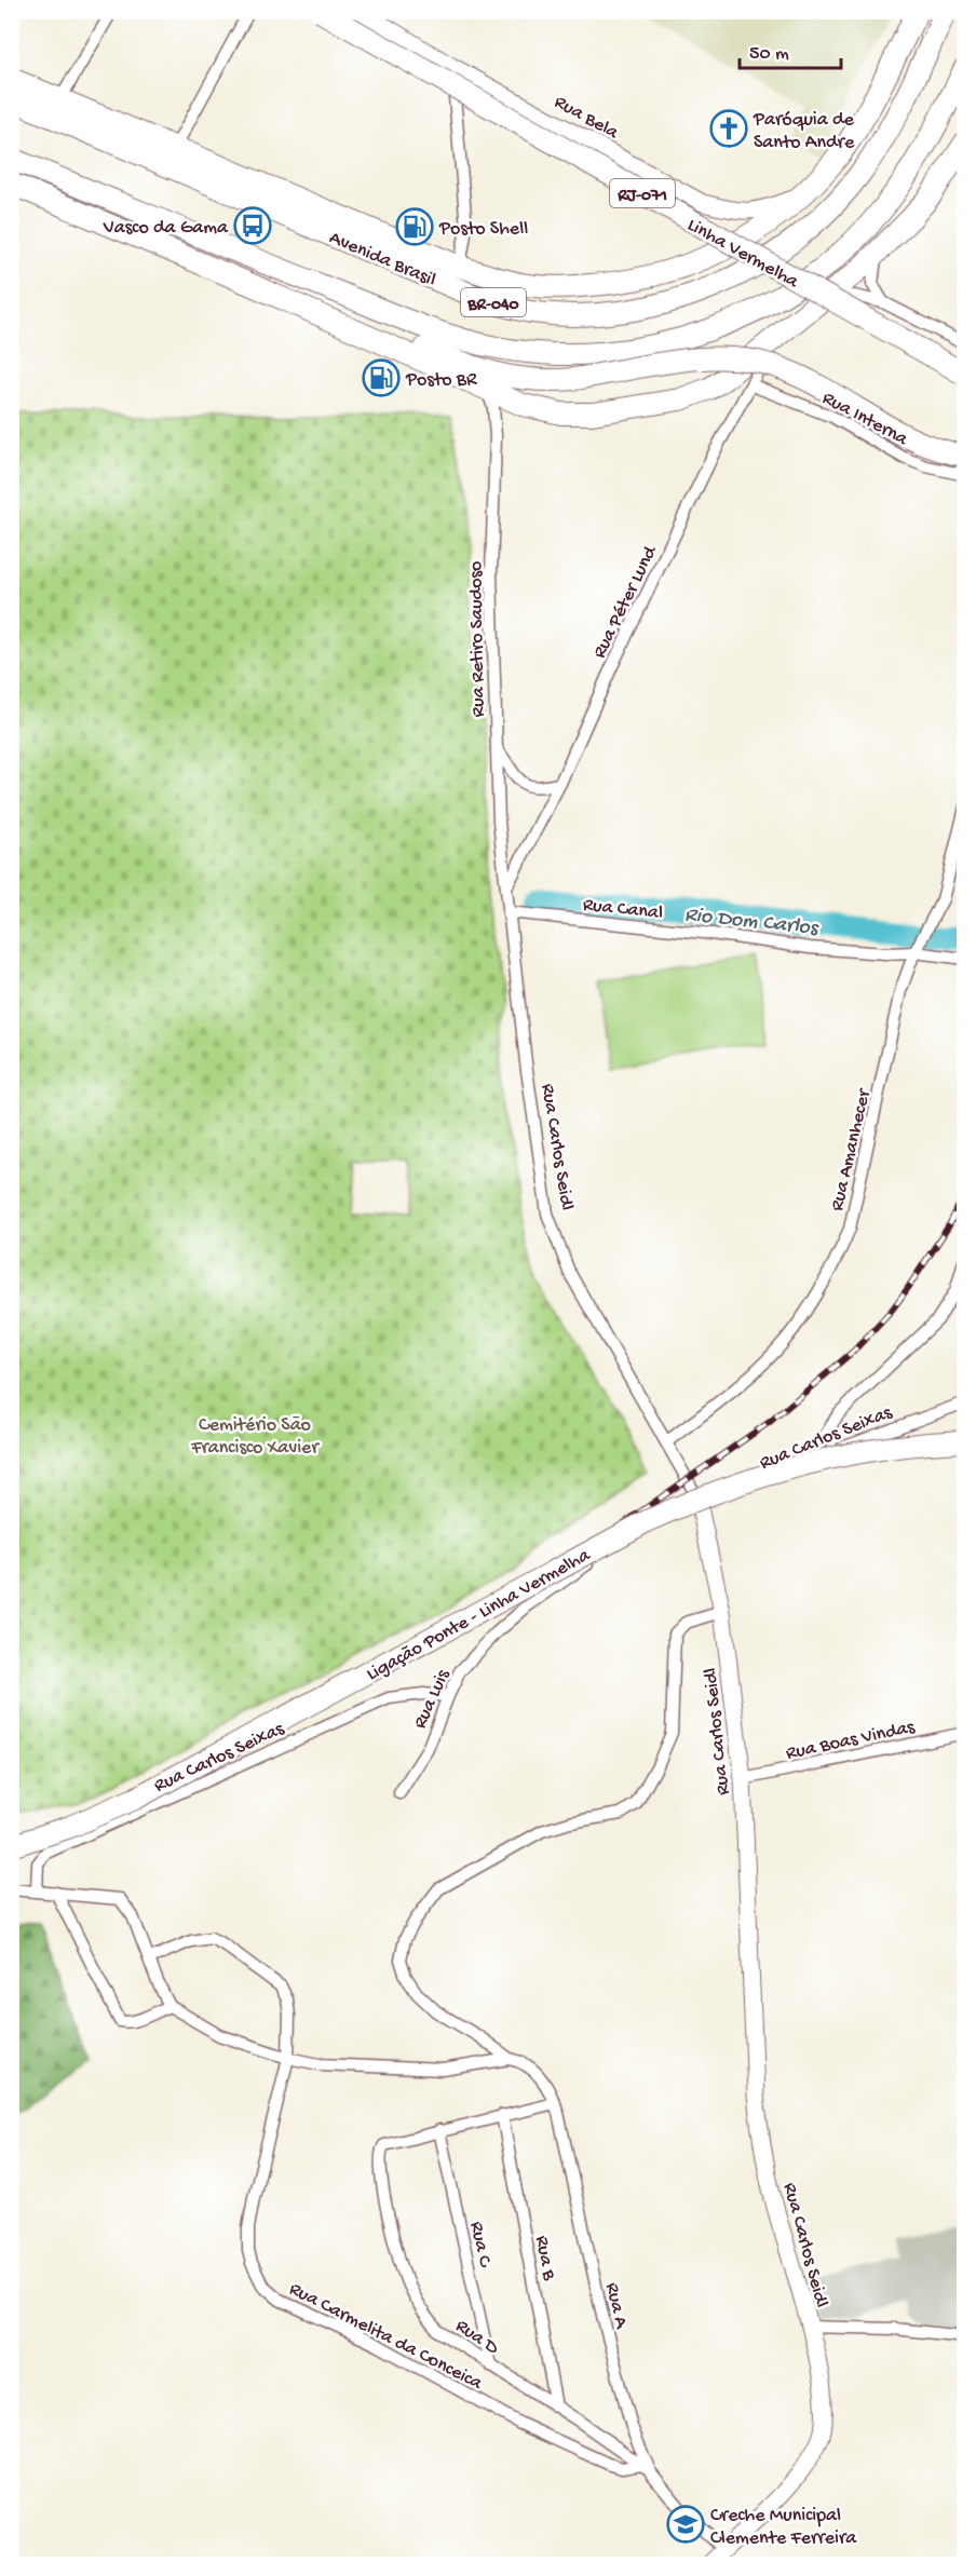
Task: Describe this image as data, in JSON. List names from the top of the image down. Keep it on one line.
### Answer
{"streets":{"highway":["RJ-071","Linha Vermelha","Avenida Brasil","BR-040","Ligação Ponte - Linha Vermelha"],"street":["Rua Bela","Rua Interna","Rua Péter Lund","Rua Retiro Saudoso","Rua Canal","Rua Carlos Seidl","Rua Amanhecer","Rua Carlos Seixas","Rua Luis","Rua Boas Vindas","Rua C","Rua B","Rua A","Rua Carmelita da Conceica","Rua D"]},"crossings":[["Rua Bela","Avenida Brasil"],["Rua Interna","Rua Péter Lund"],["Rua Péter Lund","Rua Retiro Saudoso"],["Rua Péter Lund","Rua Carlos Seidl"],["Rua Retiro Saudoso","Rua Carlos Seidl"],["Rua Canal","Rua Carlos Seidl"],["Rua Canal","Rua Amanhecer"],["Rua Carlos Seidl","Rua Amanhecer"],["Rua Carlos Seidl","Rua Carlos Seixas"],["Rua Carlos Seidl","Rua Luis"],["Rua Carlos Seidl","Rua Boas Vindas"],["Rua Carlos Seidl","Rua A"],["Rua Carlos Seixas","Rua Luis"],["Rua C","Rua D"],["Rua B","Rua D"],["Rua A","Rua Carmelita da Conceica"],["Rua A","Rua D"],["Rua Carmelita da Conceica","Rua D"]],"water":["Rio Dom Carlos"],"parks":["Cemitério São Francisco Xavier"],"places":{"church":["Paróquia de Santo Andre"],"bus stop":["Vasco da Gama"],"fuel station":["Posto Shell","Posto BR"],"school or university":["Creche Municipal Clemente Ferreira"]},"scale_bar":"50 m"}
